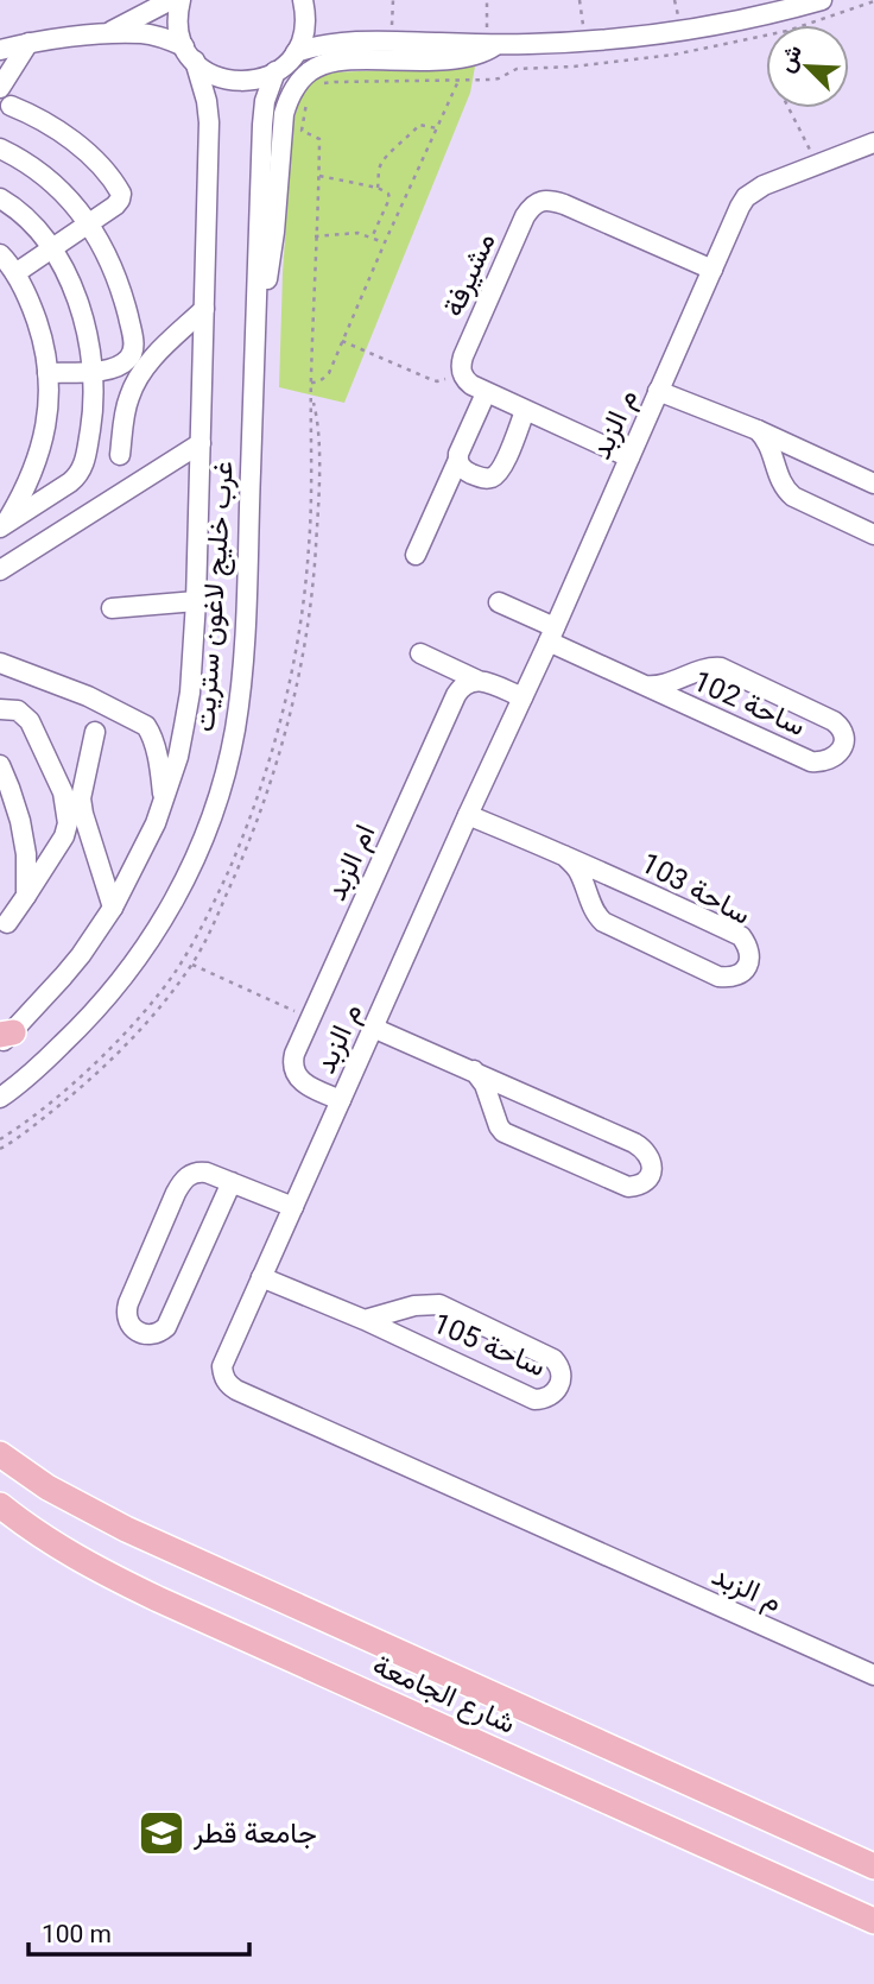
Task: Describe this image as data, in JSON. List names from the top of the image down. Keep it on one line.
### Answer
{"streets":{"main road":["شارع الجامعة"],"street":["مشيرفة","م الزبد","غرب خليج لاغون ستريت","ساحة 102","ام الزبد","ساحة 103","ساحة 105"]},"crossings":[["مشيرفة","م الزبد"],["م الزبد","ساحة 102"],["م الزبد","ام الزبد"],["م الزبد","ساحة 103"],["م الزبد","ساحة 105"]],"places":{"school or university":["جامعة قطر"]},"scale_bar":"100 m","north":"top left"}
